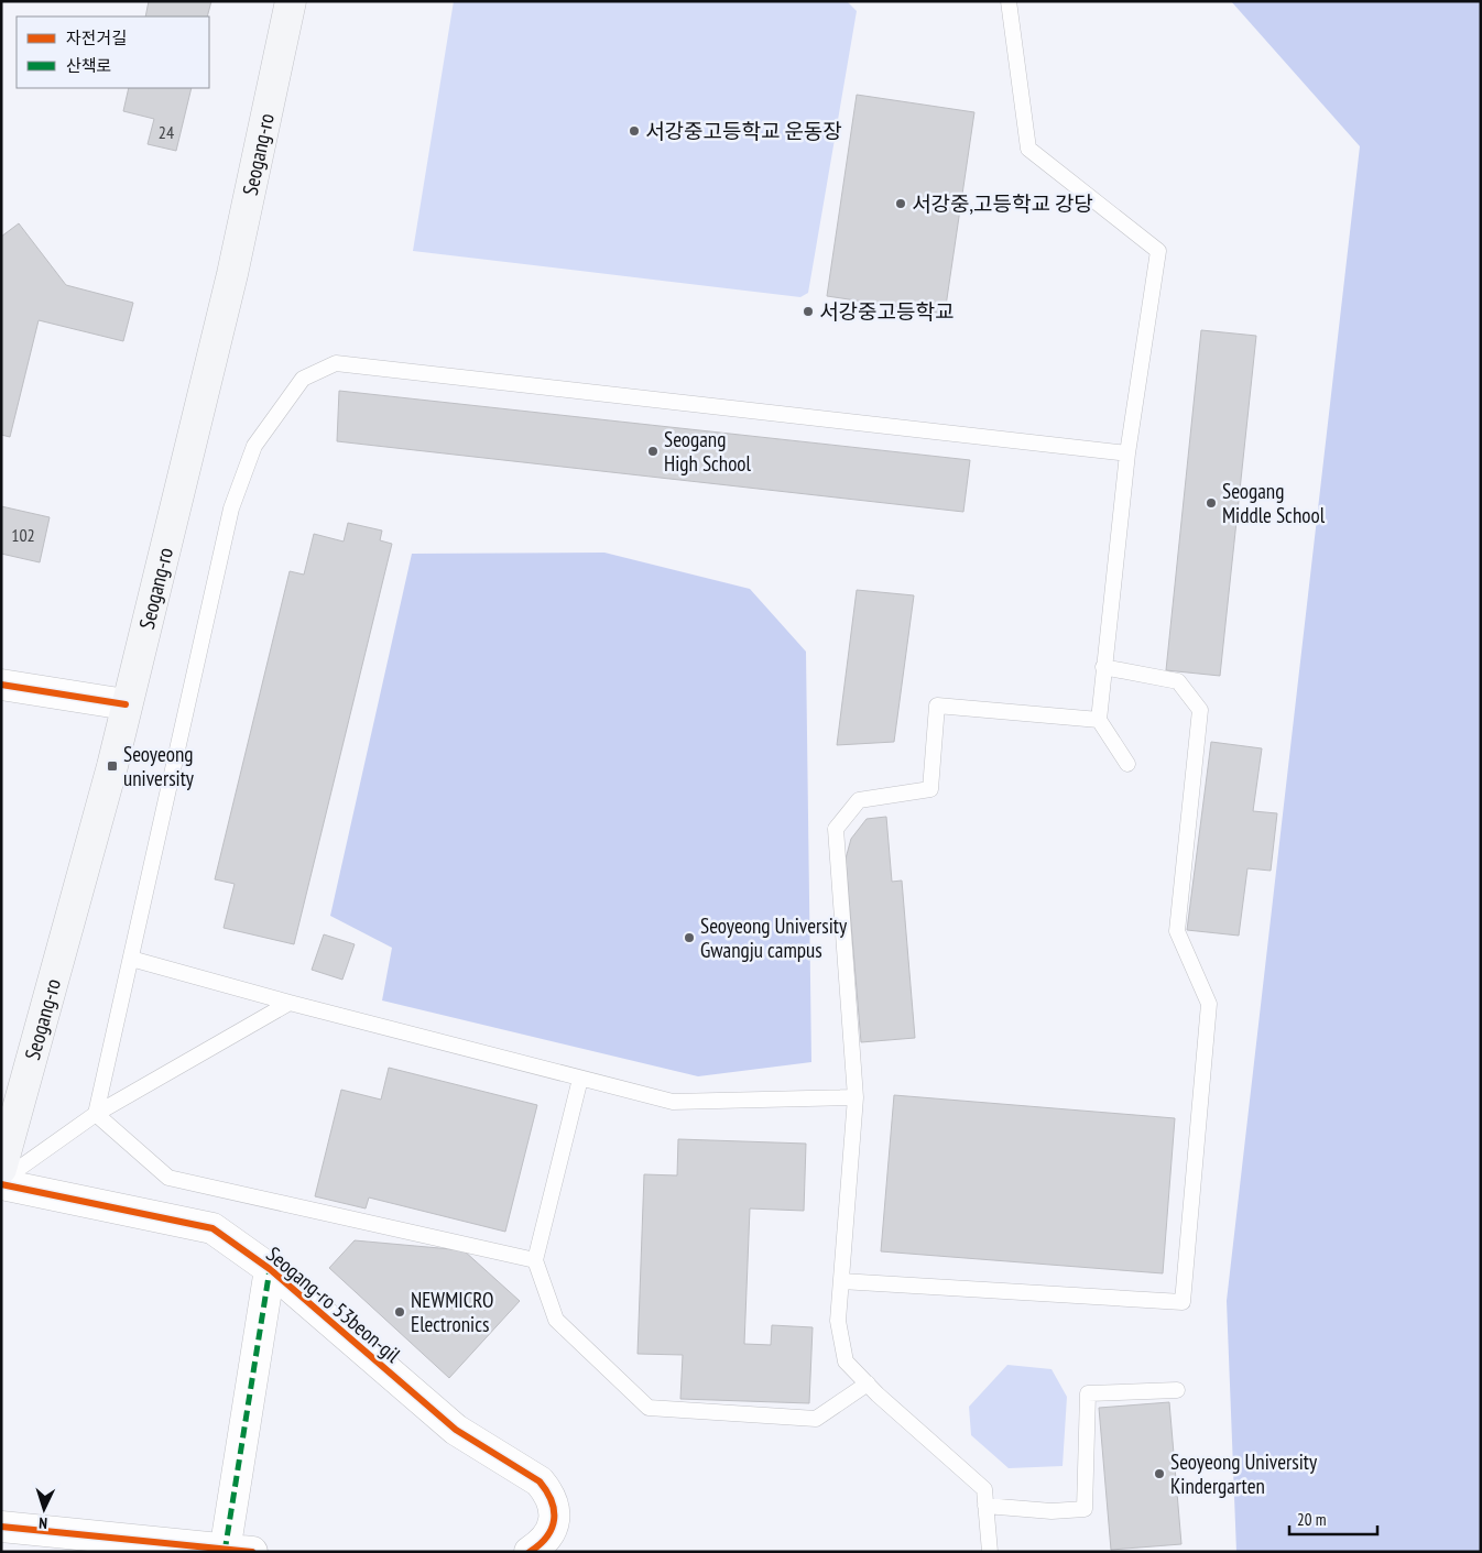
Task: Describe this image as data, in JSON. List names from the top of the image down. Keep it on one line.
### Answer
{"streets":{"main road":["Seogang-ro"],"street":["Seogang-ro 53beon-gil"]},"places":{"other":["서강중고등학교 운동장","서강중,고등학교 강당","서강중고등학교","Seogang High School","Seogang Middle School","Seoyeong University Gwangju campus","NEWMICRO Electronics","Seoyeong University Kindergarten"],"transit":["Seoyeong university"]},"house_numbers":["24","102"],"legend":["자전거길","산책로"],"scale_bar":"20 m","north":"bottom"}
